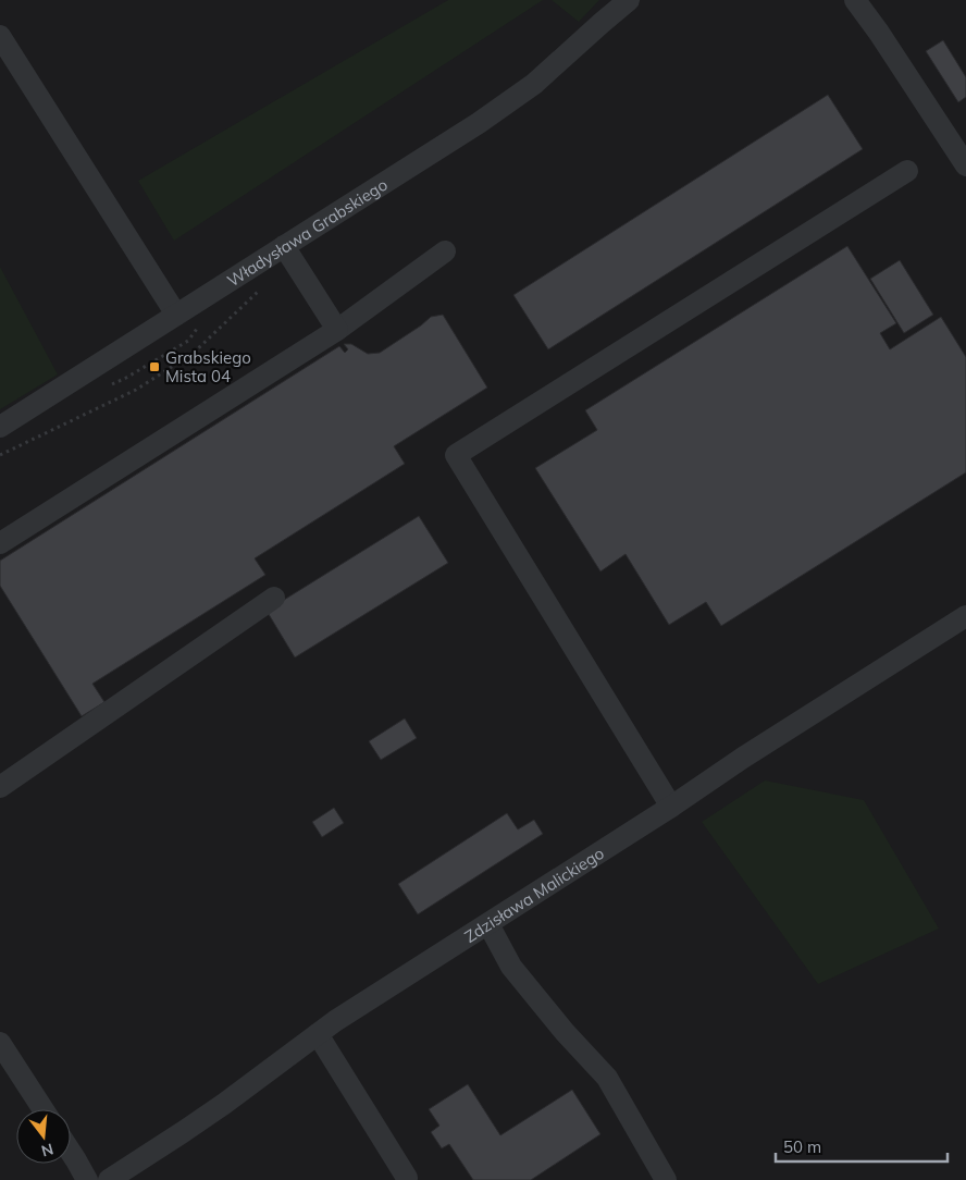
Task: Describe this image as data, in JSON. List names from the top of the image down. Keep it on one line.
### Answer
{"streets":{"street":["Władysława Grabskiego","Zdzisława Malickiego"]},"places":{"transit":["Grabskiego Mista 04"]},"scale_bar":"50 m","north":"bottom"}
